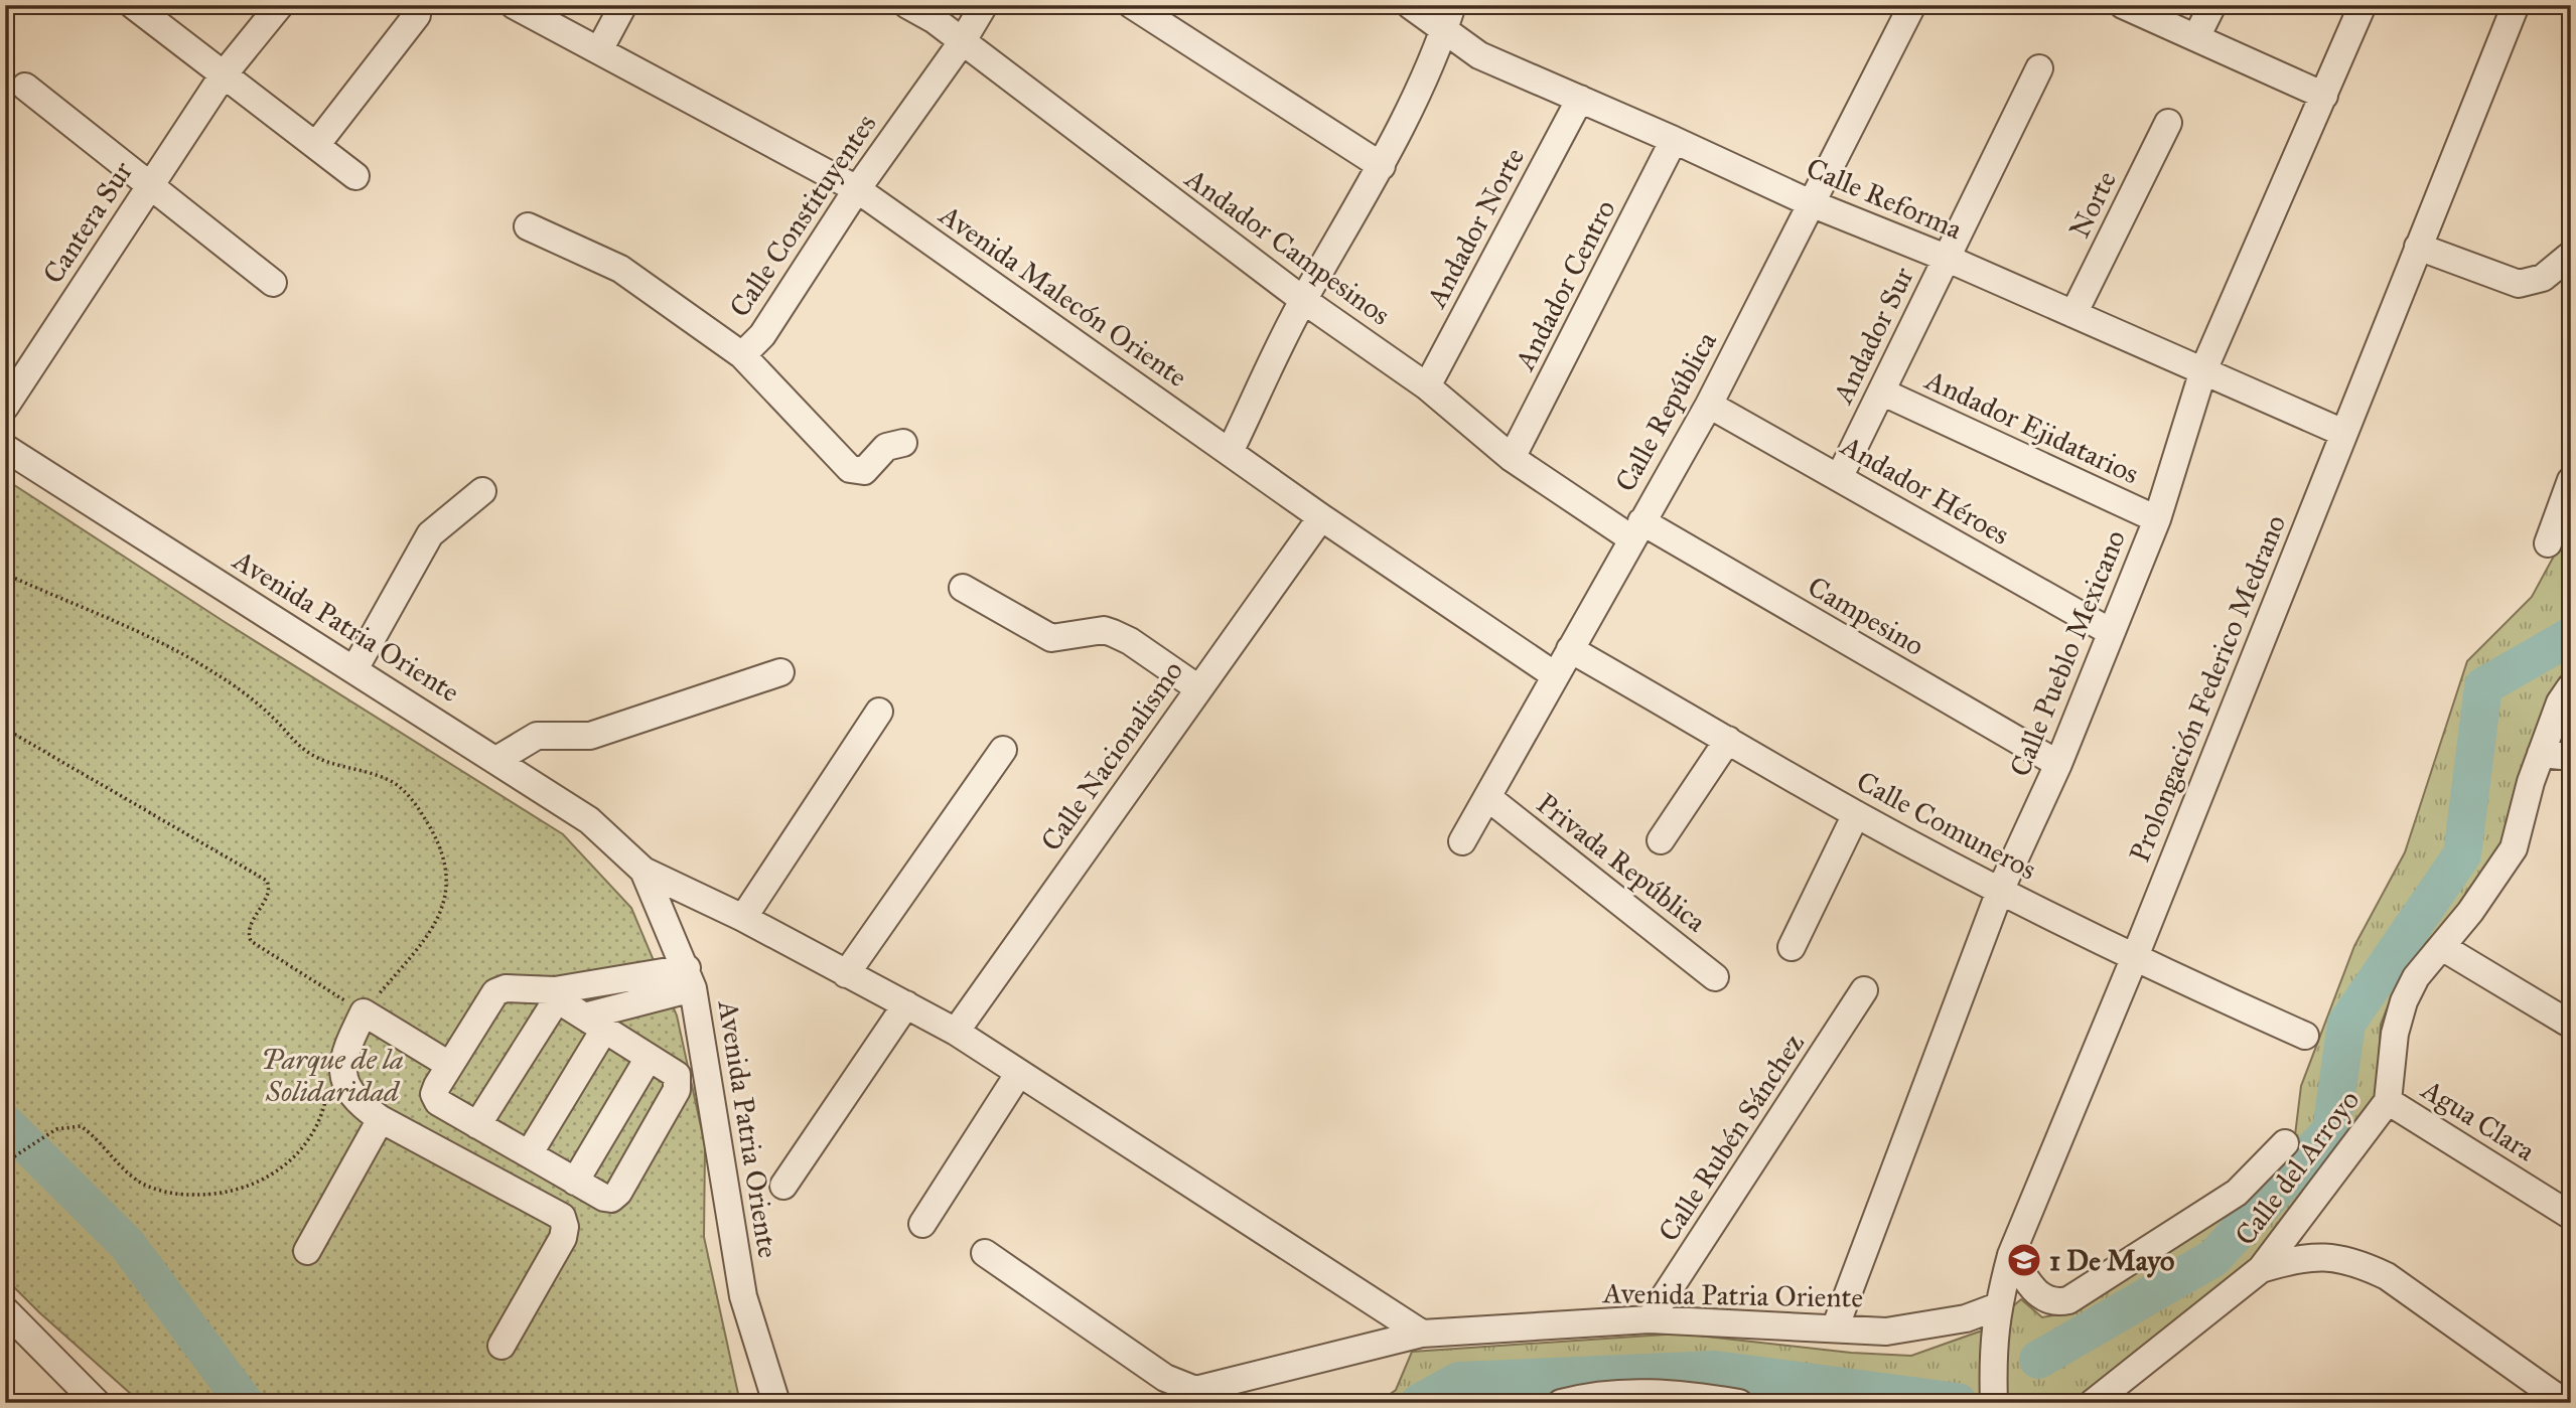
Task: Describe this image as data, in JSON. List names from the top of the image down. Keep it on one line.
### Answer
{"streets":{"street":["Calle Reforma","Norte","Calle Constituyentes","Cantera Sur","Andador Norte","Andador Campesinos","Andador Centro","Avenida Malecón Oriente","Andador Sur","Calle República","Andador Ejidatarios","Andador Héroes","Campesino","Avenida Patria Oriente","Calle Pueblo Mexicano","Prolongación Federico Medrano","Calle Nacionalismo","Calle Comuneros","Privada República","Agua Clara","Calle Rubén Sánchez","Calle del Arroyo"]},"crossings":[["Calle Reforma","Norte"],["Calle Reforma","Andador Norte"],["Calle Reforma","Andador Centro"],["Calle Reforma","Andador Sur"],["Calle Reforma","Calle República"],["Calle Reforma","Calle Pueblo Mexicano"],["Calle Reforma","Prolongación Federico Medrano"],["Calle Constituyentes","Andador Campesinos"],["Calle Constituyentes","Avenida Malecón Oriente"],["Andador Norte","Andador Campesinos"],["Andador Campesinos","Andador Centro"],["Andador Campesinos","Calle República"],["Andador Campesinos","Campesino"],["Avenida Malecón Oriente","Calle República"],["Avenida Malecón Oriente","Calle Nacionalismo"],["Andador Sur","Andador Ejidatarios"],["Andador Sur","Andador Héroes"],["Calle República","Andador Héroes"],["Calle República","Campesino"],["Calle República","Calle Comuneros"],["Calle República","Privada República"],["Andador Ejidatarios","Calle Pueblo Mexicano"],["Andador Héroes","Calle Pueblo Mexicano"],["Campesino","Calle Pueblo Mexicano"],["Avenida Patria Oriente","Calle Pueblo Mexicano"],["Avenida Patria Oriente","Prolongación Federico Medrano"],["Avenida Patria Oriente","Calle Nacionalismo"],["Avenida Patria Oriente","Calle Rubén Sánchez"],["Calle Pueblo Mexicano","Calle Comuneros"],["Prolongación Federico Medrano","Calle Comuneros"],["Agua Clara","Calle del Arroyo"]],"parks":["Parque de la Solidaridad"],"places":{"school or university":["1 De Mayo"]}}
